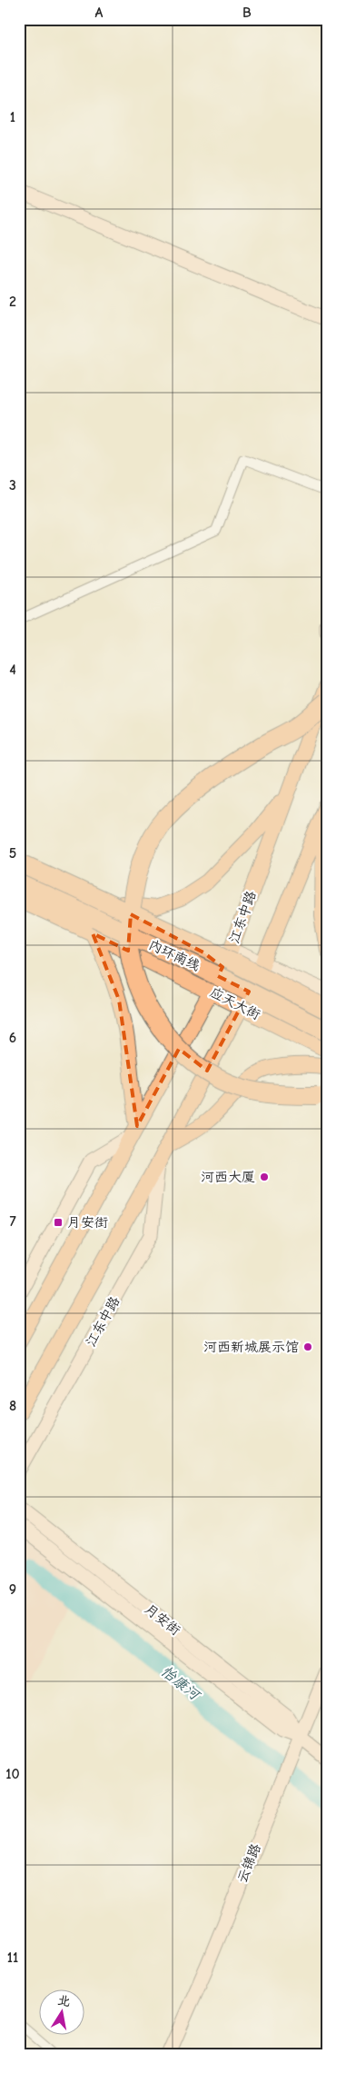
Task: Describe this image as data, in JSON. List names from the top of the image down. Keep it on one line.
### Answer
{"streets":{"highway":["内环南线"],"main road":["江东中路","应天大街"],"street":["月安街","云锦路"]},"crossings":[["江东中路","应天大街"],["月安街","云锦路"]],"water":["怡康河"],"places":{"other":["河西大厦","河西新城展示馆"],"transit":["月安街"]},"north":"top","grid":{"columns":["A","B"],"rows":["1","2","3","4","5","6","7","8","9","10","11"]}}
